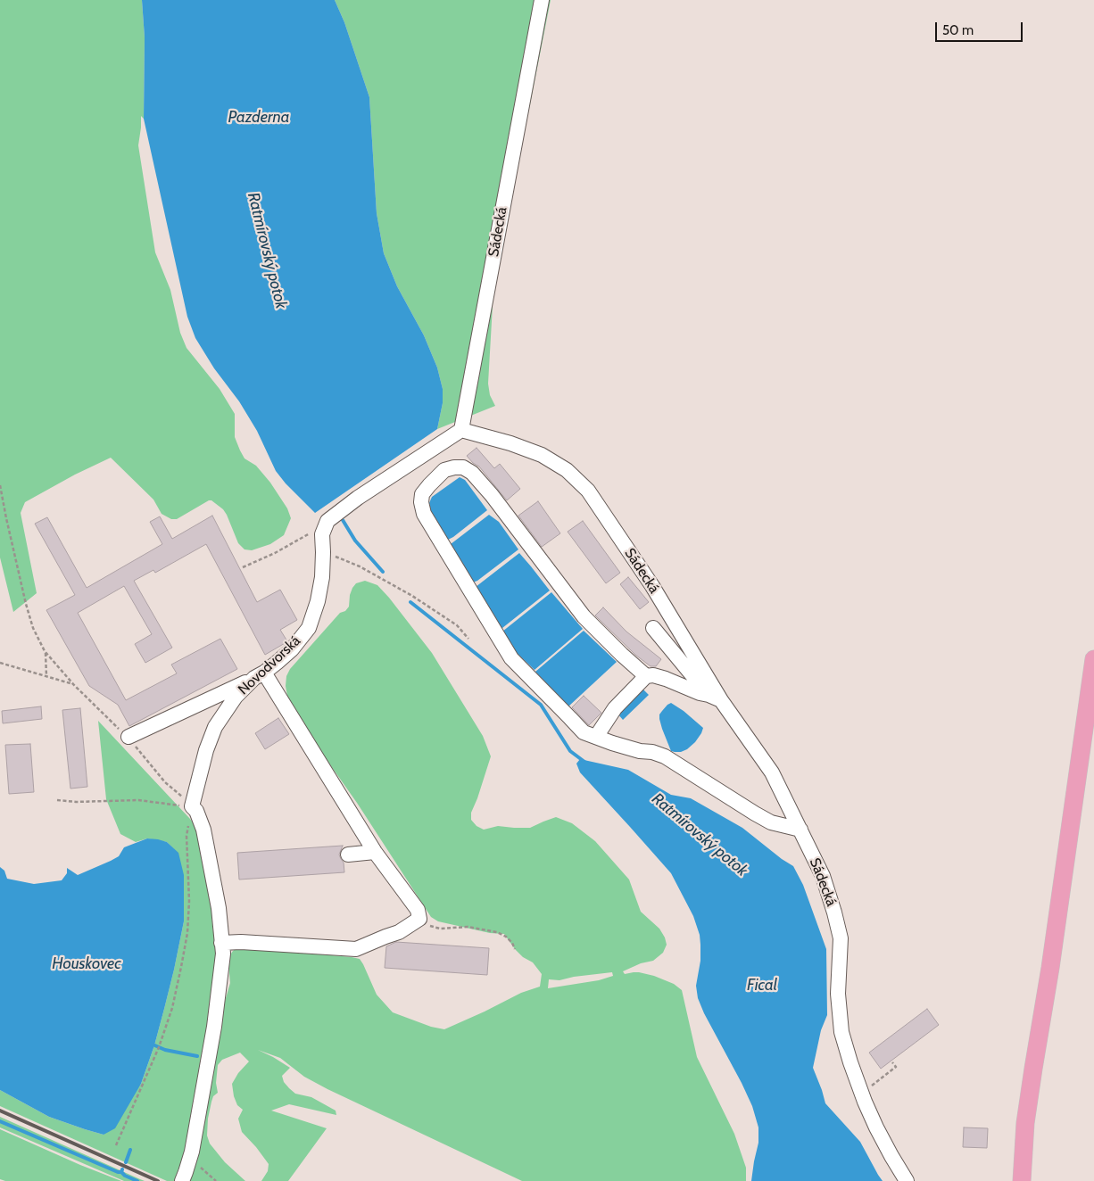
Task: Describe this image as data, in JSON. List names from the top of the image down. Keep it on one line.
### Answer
{"streets":{"street":["Sádecká","Novodvorská"]},"water":["Pazderna","Ratmírovský potok","Houskovec","Fical"],"scale_bar":"50 m"}
